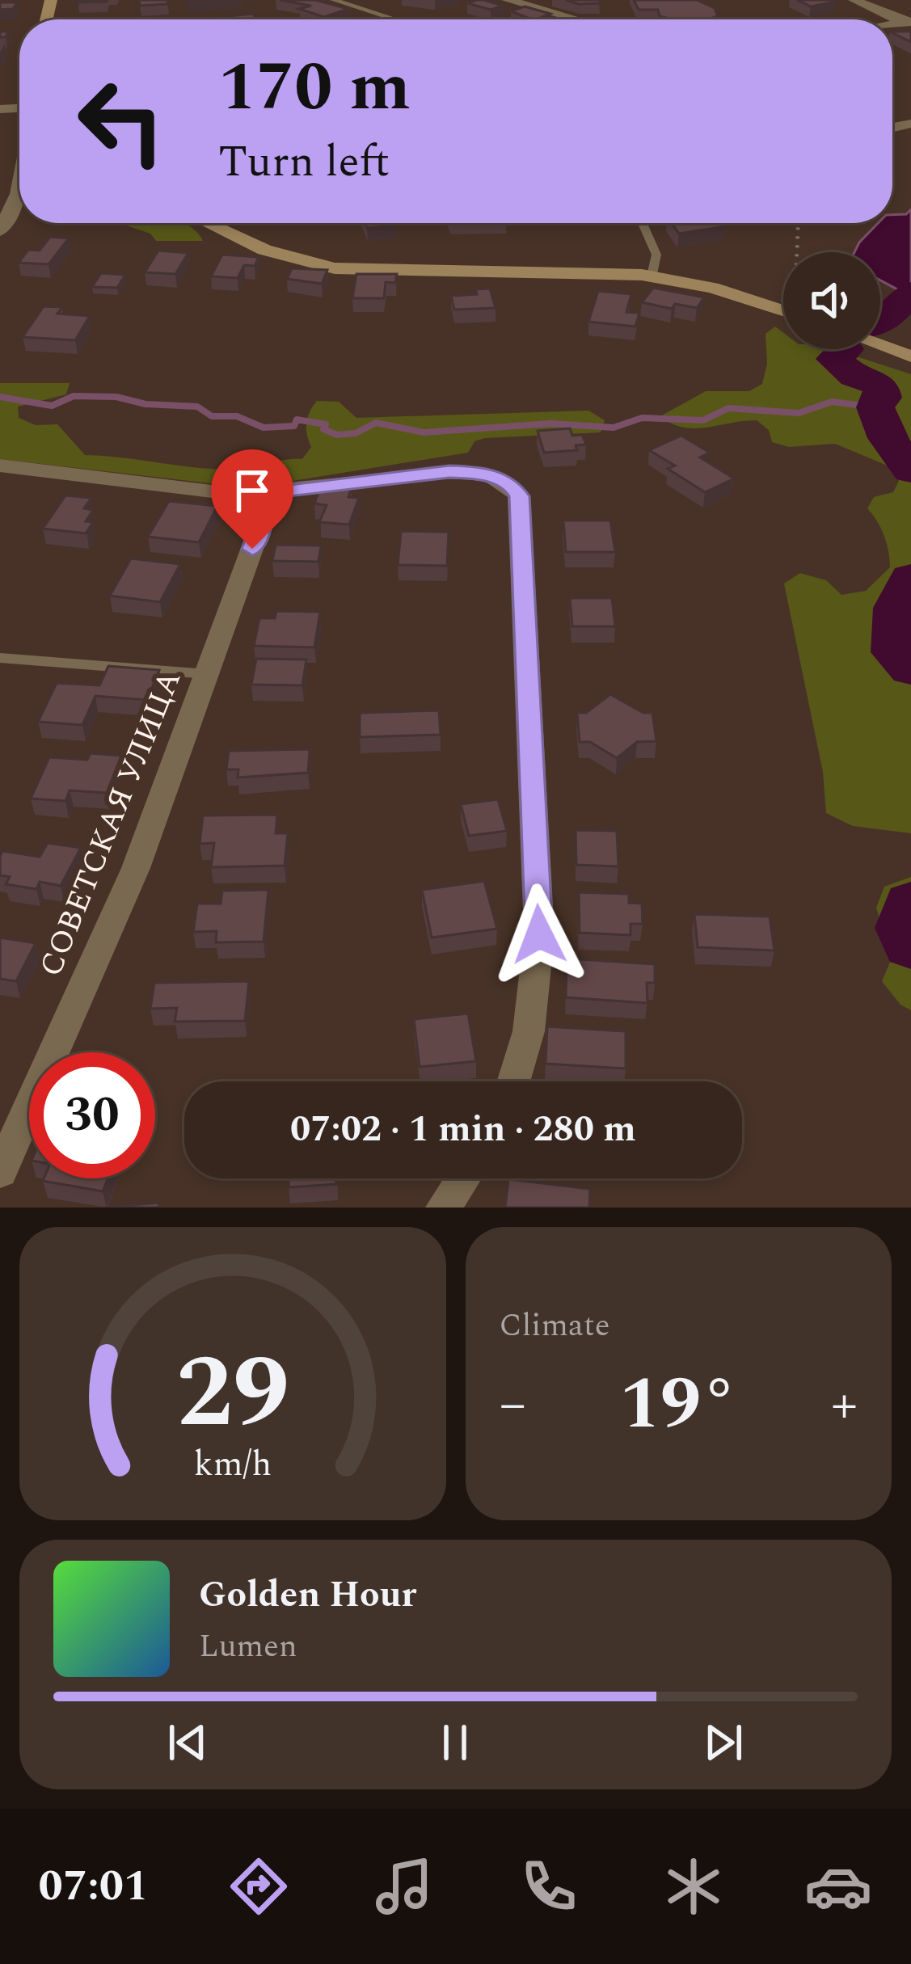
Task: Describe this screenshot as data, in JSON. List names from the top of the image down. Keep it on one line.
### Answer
{"streets":{"street":["СОВЕТСКАЯ УЛИЦА"]},"page":{"turn":["170 m","Turn left"],"limit":"30","trip":"07:02 · 1 min · 280 m","tile":"Climate","heat":["−","19°","+"],"song":["Golden Hour","Lumen"],"tabs":"07:01","gauge":["29","km/h"]}}
